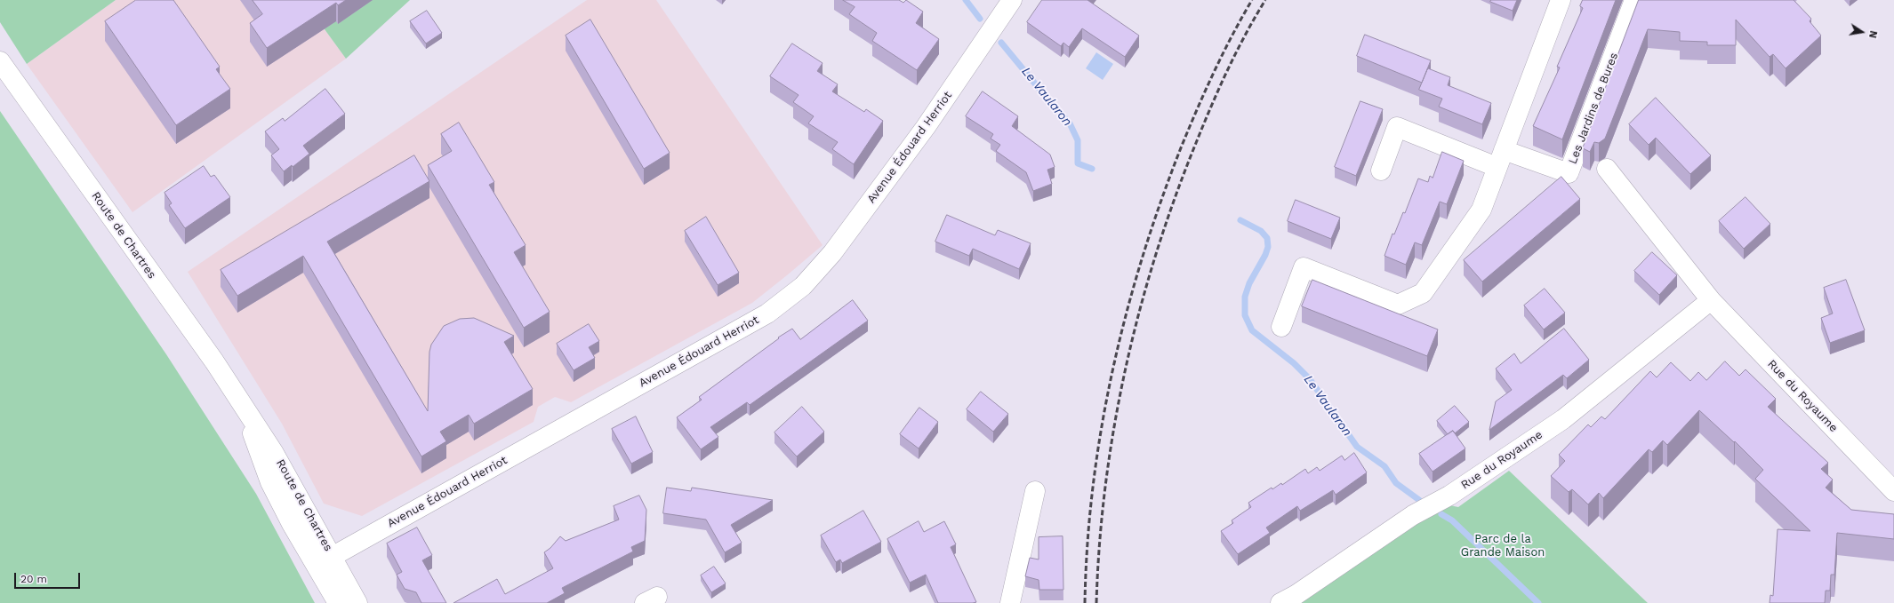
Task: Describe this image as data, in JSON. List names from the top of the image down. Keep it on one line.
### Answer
{"streets":{"street":["Les Jardins de Bures","Avenue Édouard Herriot","Route de Chartres","Rue du Royaume"]},"crossings":[["Avenue Édouard Herriot","Route de Chartres"]],"water":["Le Vaularon"],"parks":["Parc de la Grande Maison"],"scale_bar":"20 m","north":"right"}
